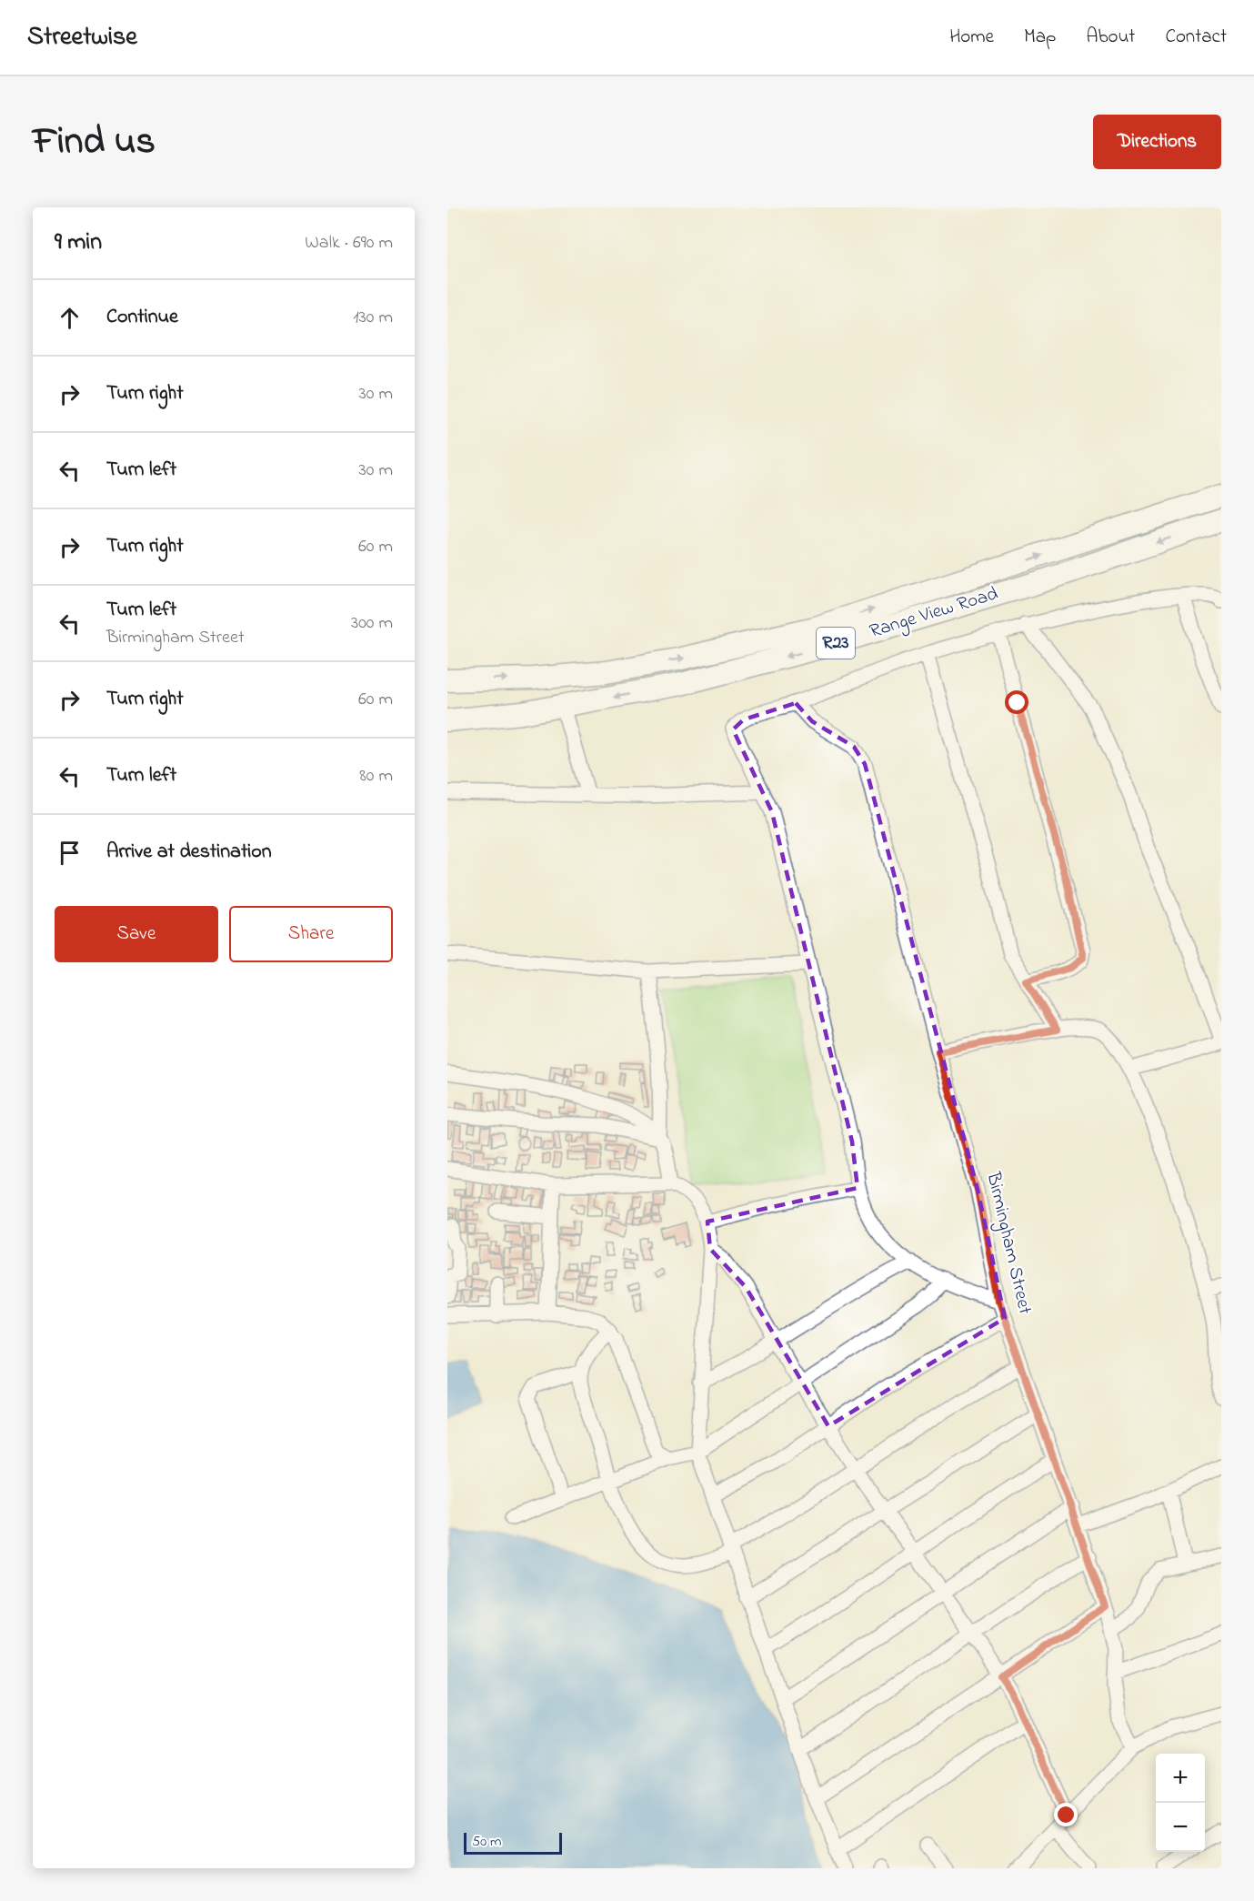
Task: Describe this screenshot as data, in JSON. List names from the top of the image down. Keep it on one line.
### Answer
{"streets":{"main road":["Range View Road","R23"],"street":["Birmingham Street"]},"scale_bar":"50 m","page":{"header":"Streetwise","nav":["Home","Map","About","Contact"],"title":"Find us","buttons":["Directions",["Save","Share"]],"heading":["9 min","Walk · 690 m"],"list":[["Continue","130 m"],["Turn right","30 m"],["Turn left","30 m"],["Turn right","60 m"],["Turn left","Birmingham Street","300 m"],["Turn right","60 m"],["Turn left","80 m"],"Arrive at destination"],"map_buttons":["+","−"],"scale":"50 m"}}
